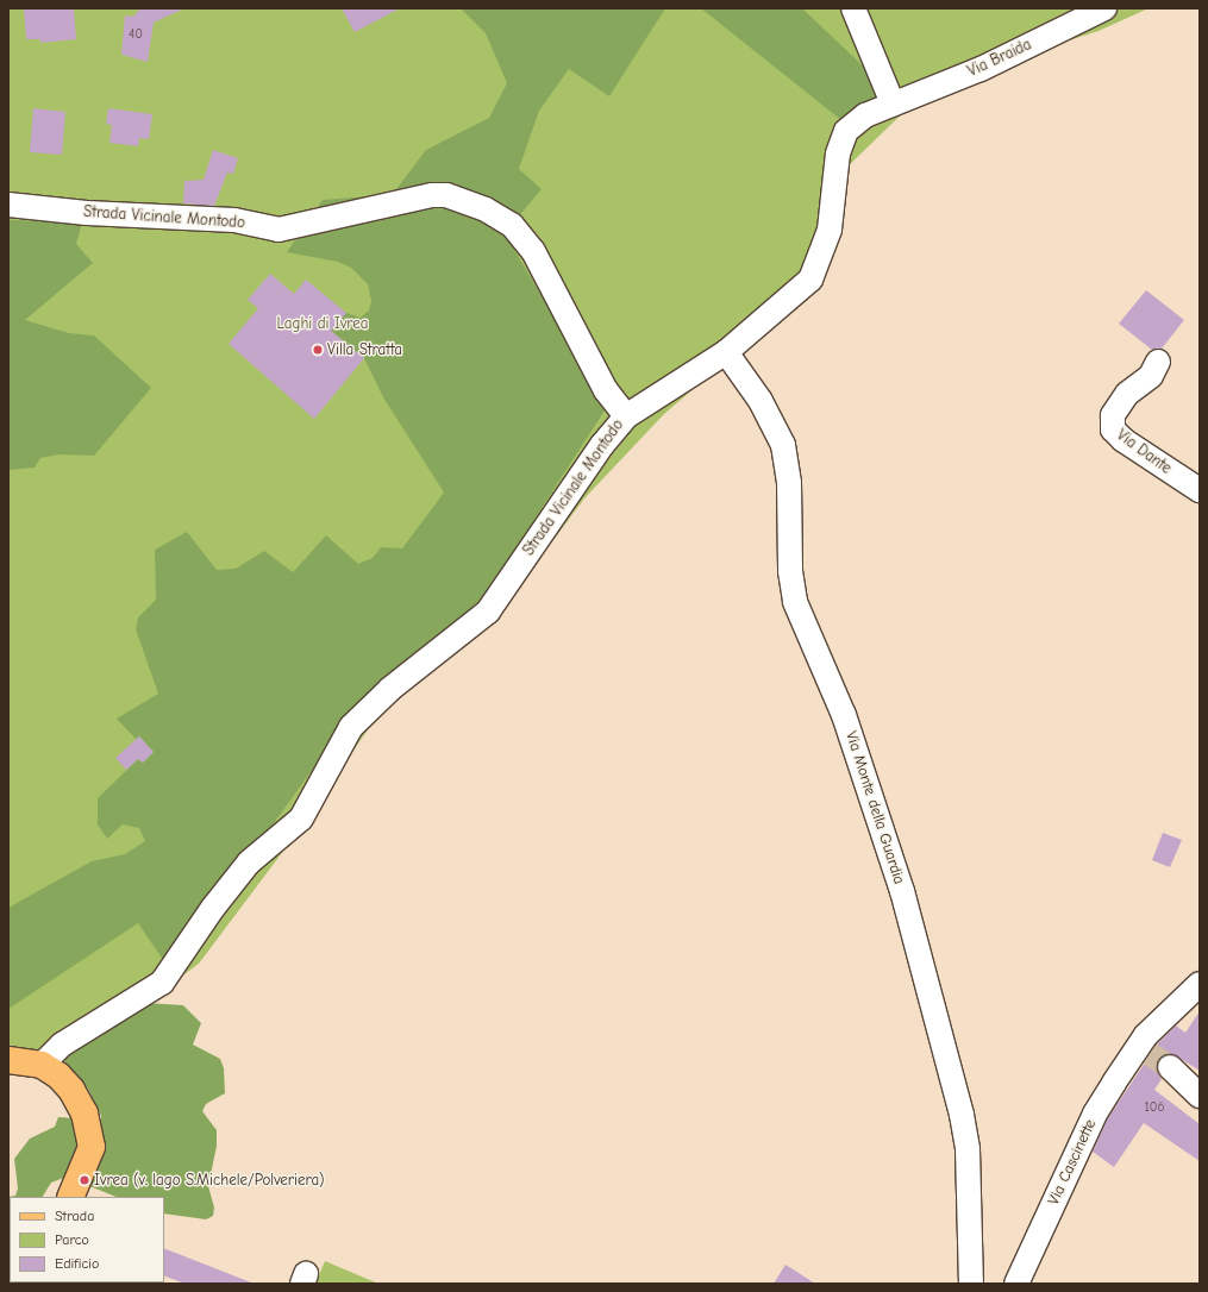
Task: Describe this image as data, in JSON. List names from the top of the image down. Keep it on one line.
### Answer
{"streets":{"street":["Via Braida","Strada Vicinale Montodo","Via Dante","Via Monte della Guardia","Via Cascinette"]},"crossings":[["Via Braida","Strada Vicinale Montodo"],["Via Braida","Via Monte della Guardia"]],"parks":["Laghi di Ivrea"],"places":["Villa Stratta","Ivrea (v. lago S.Michele/Polveriera)"],"house_numbers":["40","106"],"legend":["Strada","Parco","Edificio"]}
